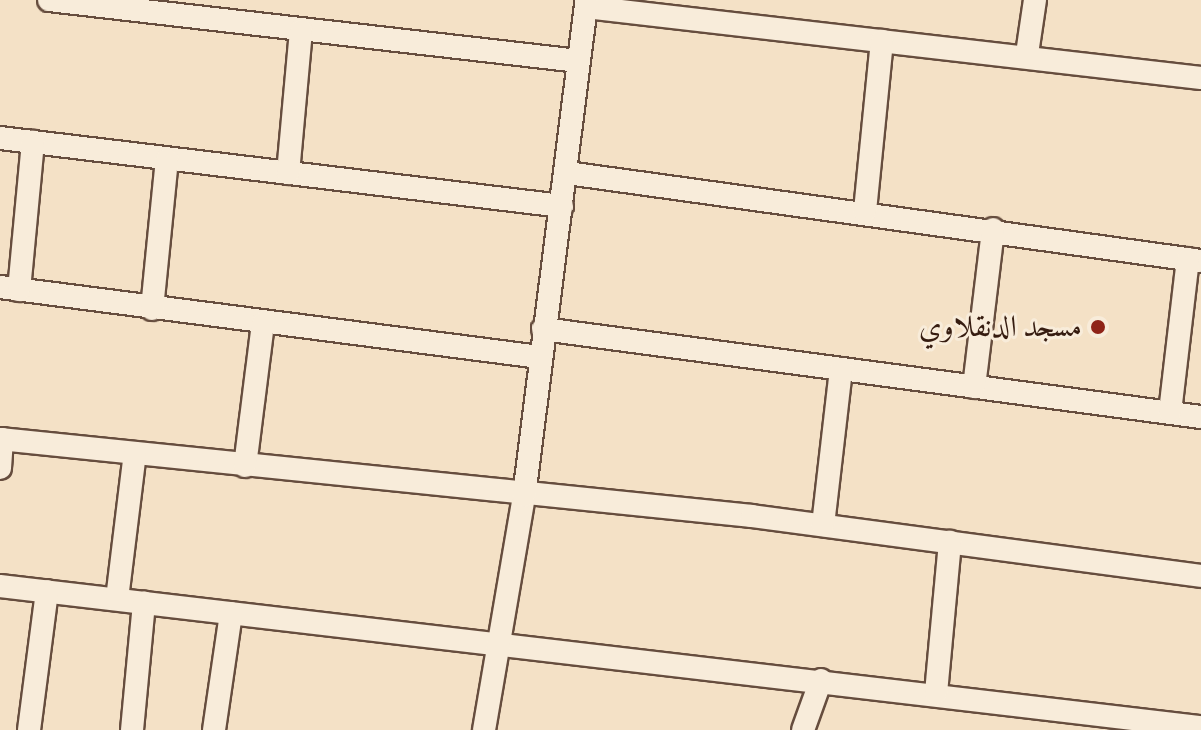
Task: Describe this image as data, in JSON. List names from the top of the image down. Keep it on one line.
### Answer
{"places":["مسجد الدنقلاوي"]}
